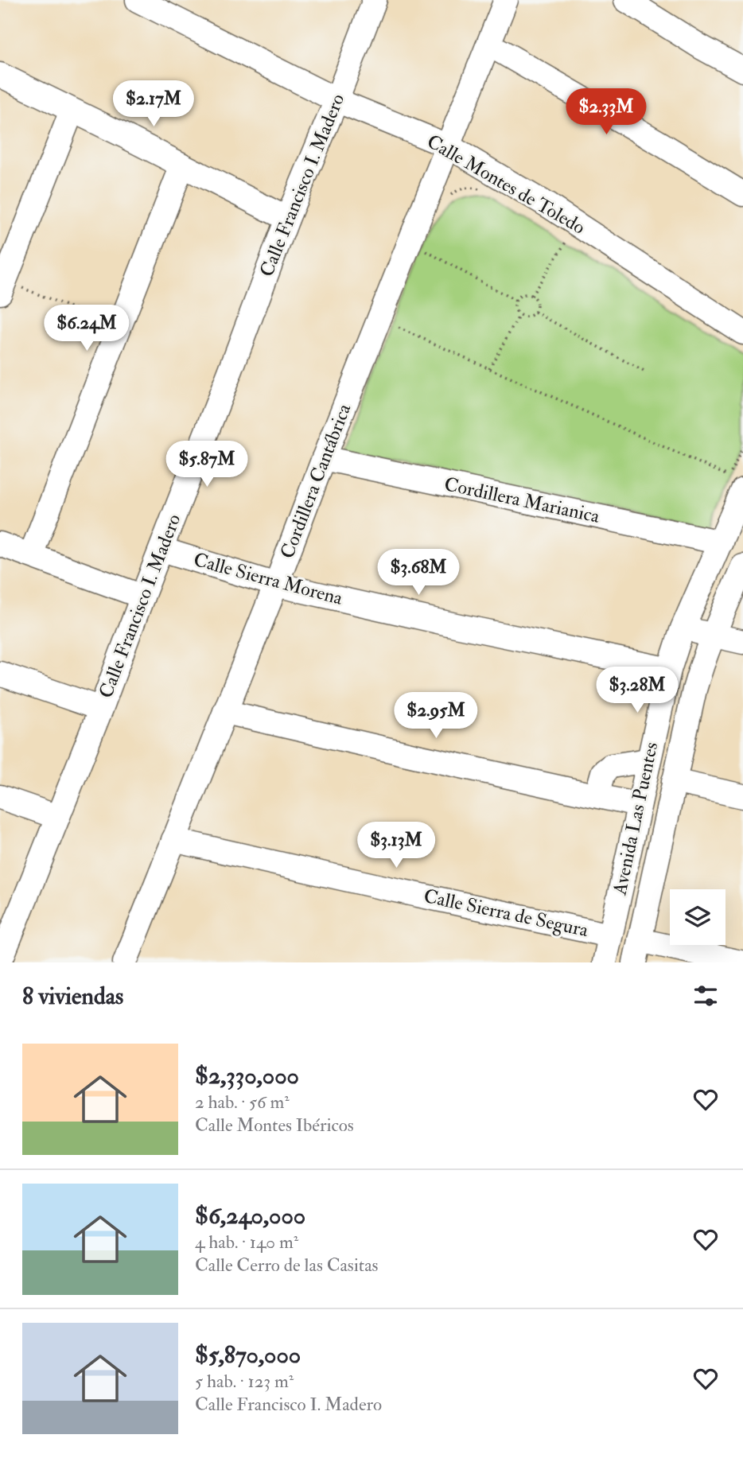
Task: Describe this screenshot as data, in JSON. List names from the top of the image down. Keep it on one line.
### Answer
{"streets":{"street":["Calle Montes de Toledo","Calle Francisco I. Madero","Cordillera Cantábrica","Cordillera Marianica","Calle Sierra Morena","Avenida Las Puentes","Calle Sierra de Segura"]},"crossings":[["Calle Montes de Toledo","Calle Francisco I. Madero"],["Calle Montes de Toledo","Cordillera Cantábrica"],["Calle Francisco I. Madero","Calle Sierra Morena"],["Cordillera Cantábrica","Cordillera Marianica"],["Cordillera Cantábrica","Calle Sierra Morena"],["Cordillera Cantábrica","Calle Sierra de Segura"],["Cordillera Marianica","Avenida Las Puentes"],["Calle Sierra Morena","Avenida Las Puentes"],["Avenida Las Puentes","Calle Sierra de Segura"]],"page":{"price":["$2.17M","$2.33M","$6.24M","$5.87M","$3.68M","$3.28M","$2.95M","$3.13M"],"heading":"8 viviendas","list":[{"name":"$2,330,000","note":"2 hab. · 56 m² · Calle Montes Ibéricos"},{"name":"$6,240,000","note":"4 hab. · 140 m² · Calle Cerro de las Casitas"},{"name":"$5,870,000","note":"5 hab. · 123 m² · Calle Francisco I. Madero"}]}}
